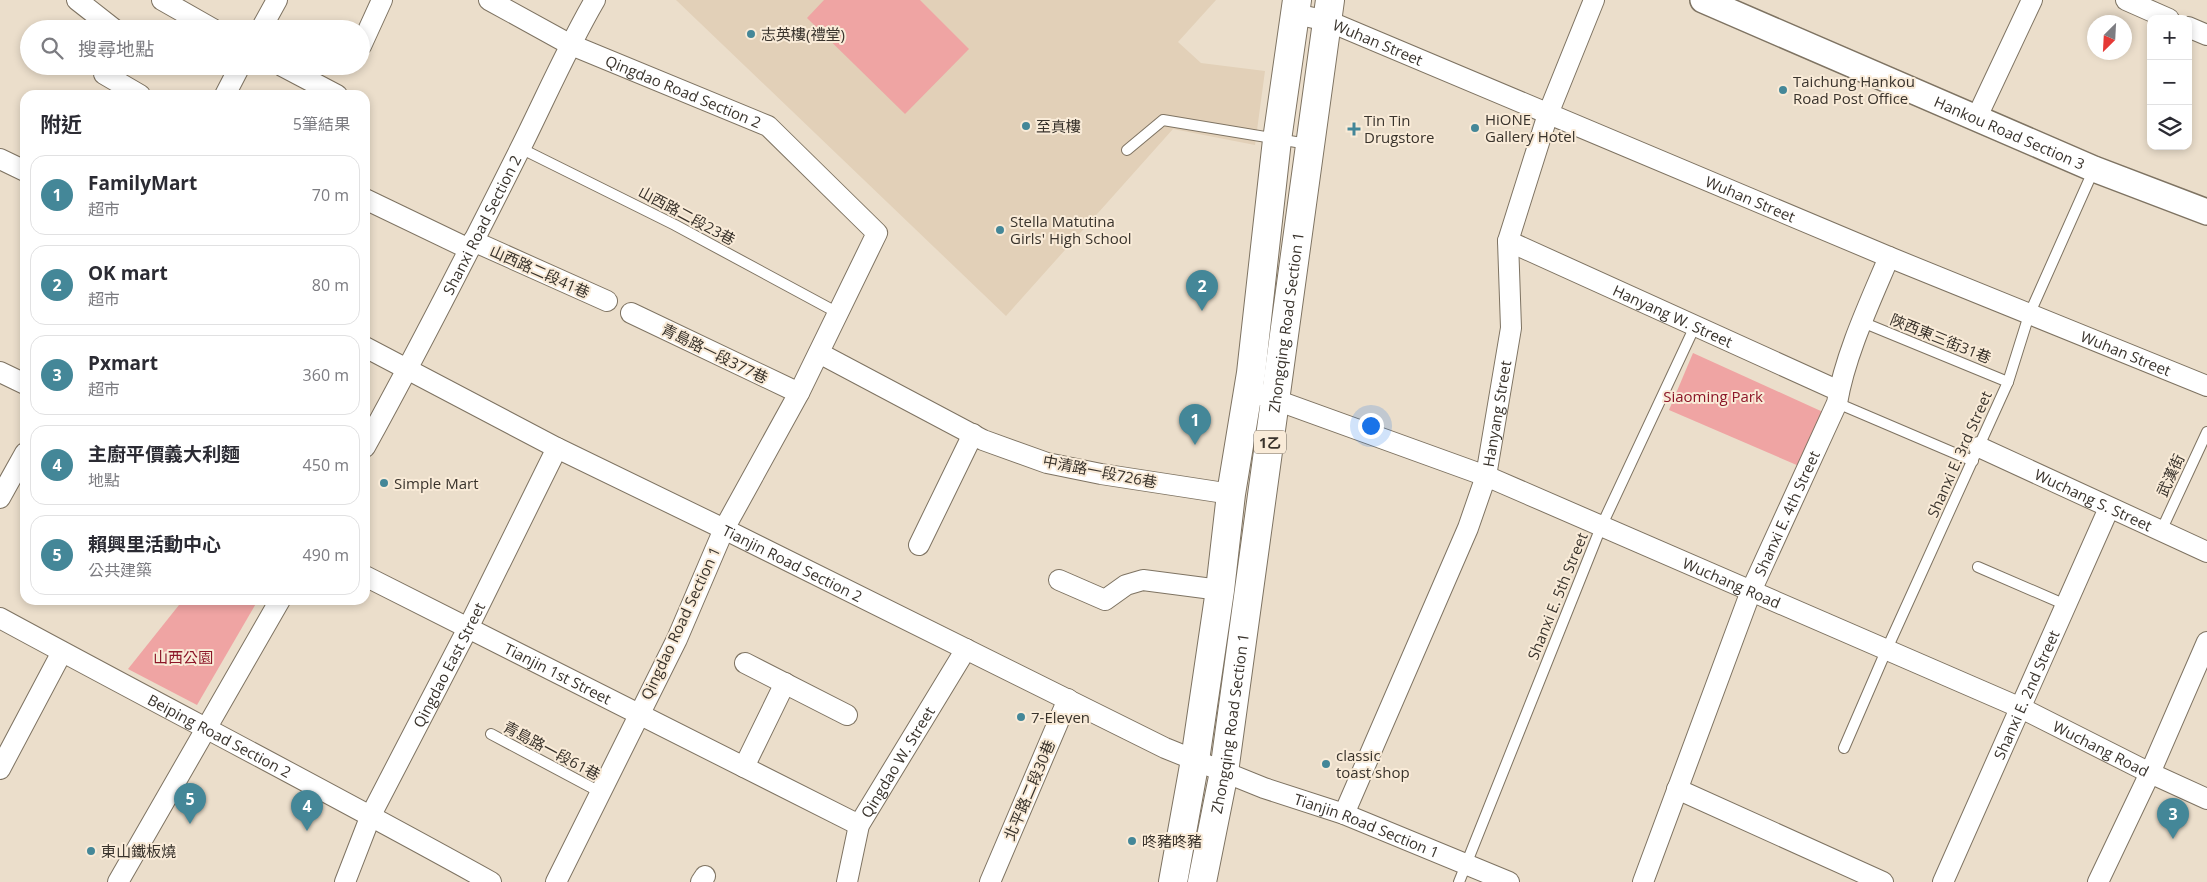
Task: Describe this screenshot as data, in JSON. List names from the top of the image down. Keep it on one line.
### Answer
{"streets":{"main road":["Zhongqing Road Section 1","1乙"],"street":["Wuhan Street","Qingdao Road Section 2","Hankou Road Section 3","Shanxi Road Section 2","山西路二段41巷","Hanyang W. Street","青島路一段377巷","Hanyang Street","中清路一段726巷","Wuchang S. Street","Shanxi E. 4th Street","Tianjin Road Section 2","Wuchang Road","Qingdao Road Section 1","Qingdao East Street","Tianjin 1st Street","Shanxi E. 2nd Street","Beiping Road Section 2","Qingdao W. Street","北平路二段30巷","Tianjin Road Section 1"],"lane":["山西路二段23巷","陜西東三街31巷","Shanxi E. 3rd Street","武漢街","Shanxi E. 5th Street","青島路一段61巷"]},"crossings":[["Wuhan Street","Zhongqing Road Section 1"],["Wuhan Street","Hanyang Street"],["Wuhan Street","Shanxi E. 3rd Street"],["Wuhan Street","Shanxi E. 4th Street"],["Qingdao Road Section 2","Shanxi Road Section 2"],["Qingdao Road Section 2","Qingdao Road Section 1"],["Hankou Road Section 3","Shanxi E. 3rd Street"],["山西路二段23巷","Shanxi Road Section 2"],["山西路二段23巷","Qingdao Road Section 1"],["Shanxi Road Section 2","山西路二段41巷"],["Shanxi Road Section 2","Tianjin Road Section 2"],["Hanyang W. Street","Hanyang Street"],["Hanyang W. Street","Shanxi E. 4th Street"],["Hanyang W. Street","Shanxi E. 5th Street"],["Zhongqing Road Section 1","中清路一段726巷"],["Zhongqing Road Section 1","Tianjin Road Section 2"],["Zhongqing Road Section 1","Wuchang Road"],["Zhongqing Road Section 1","Tianjin Road Section 1"],["陜西東三街31巷","Shanxi E. 3rd Street"],["陜西東三街31巷","Shanxi E. 4th Street"],["青島路一段377巷","Qingdao Road Section 1"],["Hanyang Street","Wuchang Road"],["Hanyang Street","Tianjin Road Section 1"],["Shanxi E. 3rd Street","Wuchang S. Street"],["Shanxi E. 3rd Street","Wuchang Road"],["中清路一段726巷","Qingdao Road Section 1"],["武漢街","Wuchang S. Street"],["Wuchang S. Street","Shanxi E. 2nd Street"],["Shanxi E. 4th Street","Wuchang Road"],["Tianjin Road Section 2","Qingdao Road Section 1"],["Tianjin Road Section 2","Qingdao East Street"],["Tianjin Road Section 2","Qingdao W. Street"],["Tianjin Road Section 2","北平路二段30巷"],["Tianjin Road Section 2","Tianjin Road Section 1"],["Wuchang Road","Shanxi E. 5th Street"],["Wuchang Road","Shanxi E. 2nd Street"],["Shanxi E. 5th Street","Tianjin Road Section 1"],["Qingdao Road Section 1","Tianjin 1st Street"],["Qingdao Road Section 1","青島路一段61巷"],["Qingdao East Street","Tianjin 1st Street"],["Qingdao East Street","Beiping Road Section 2"],["Tianjin 1st Street","Qingdao W. Street"]],"parks":["Siaoming Park","山西公園"],"places":{"other":["志英樓(禮堂)","Taichung Hankou Road Post Office","至真樓","HiONE Gallery Hotel","Stella Matutina Girls' High School","Simple Mart","7-Eleven","classic toast shop","咚豬咚豬","東山鐵板燒"],"health":["Tin Tin Drugstore"]},"north":"bottom left","page":{"map_buttons":["+","−"],"search":"搜尋地點","heading":["附近","5筆結果"],"list":[{"mark":"1","name":"FamilyMart","note":"超市","value":"70 m"},{"mark":"2","name":"OK mart","note":"超市","value":"80 m"},{"mark":"3","name":"Pxmart","note":"超市","value":"360 m"},{"mark":"4","name":"主廚平價義大利麵","note":"地點","value":"450 m"},{"mark":"5","name":"賴興里活動中心","note":"公共建築","value":"490 m"}],"pins":["2","1","5","4","3"]}}
